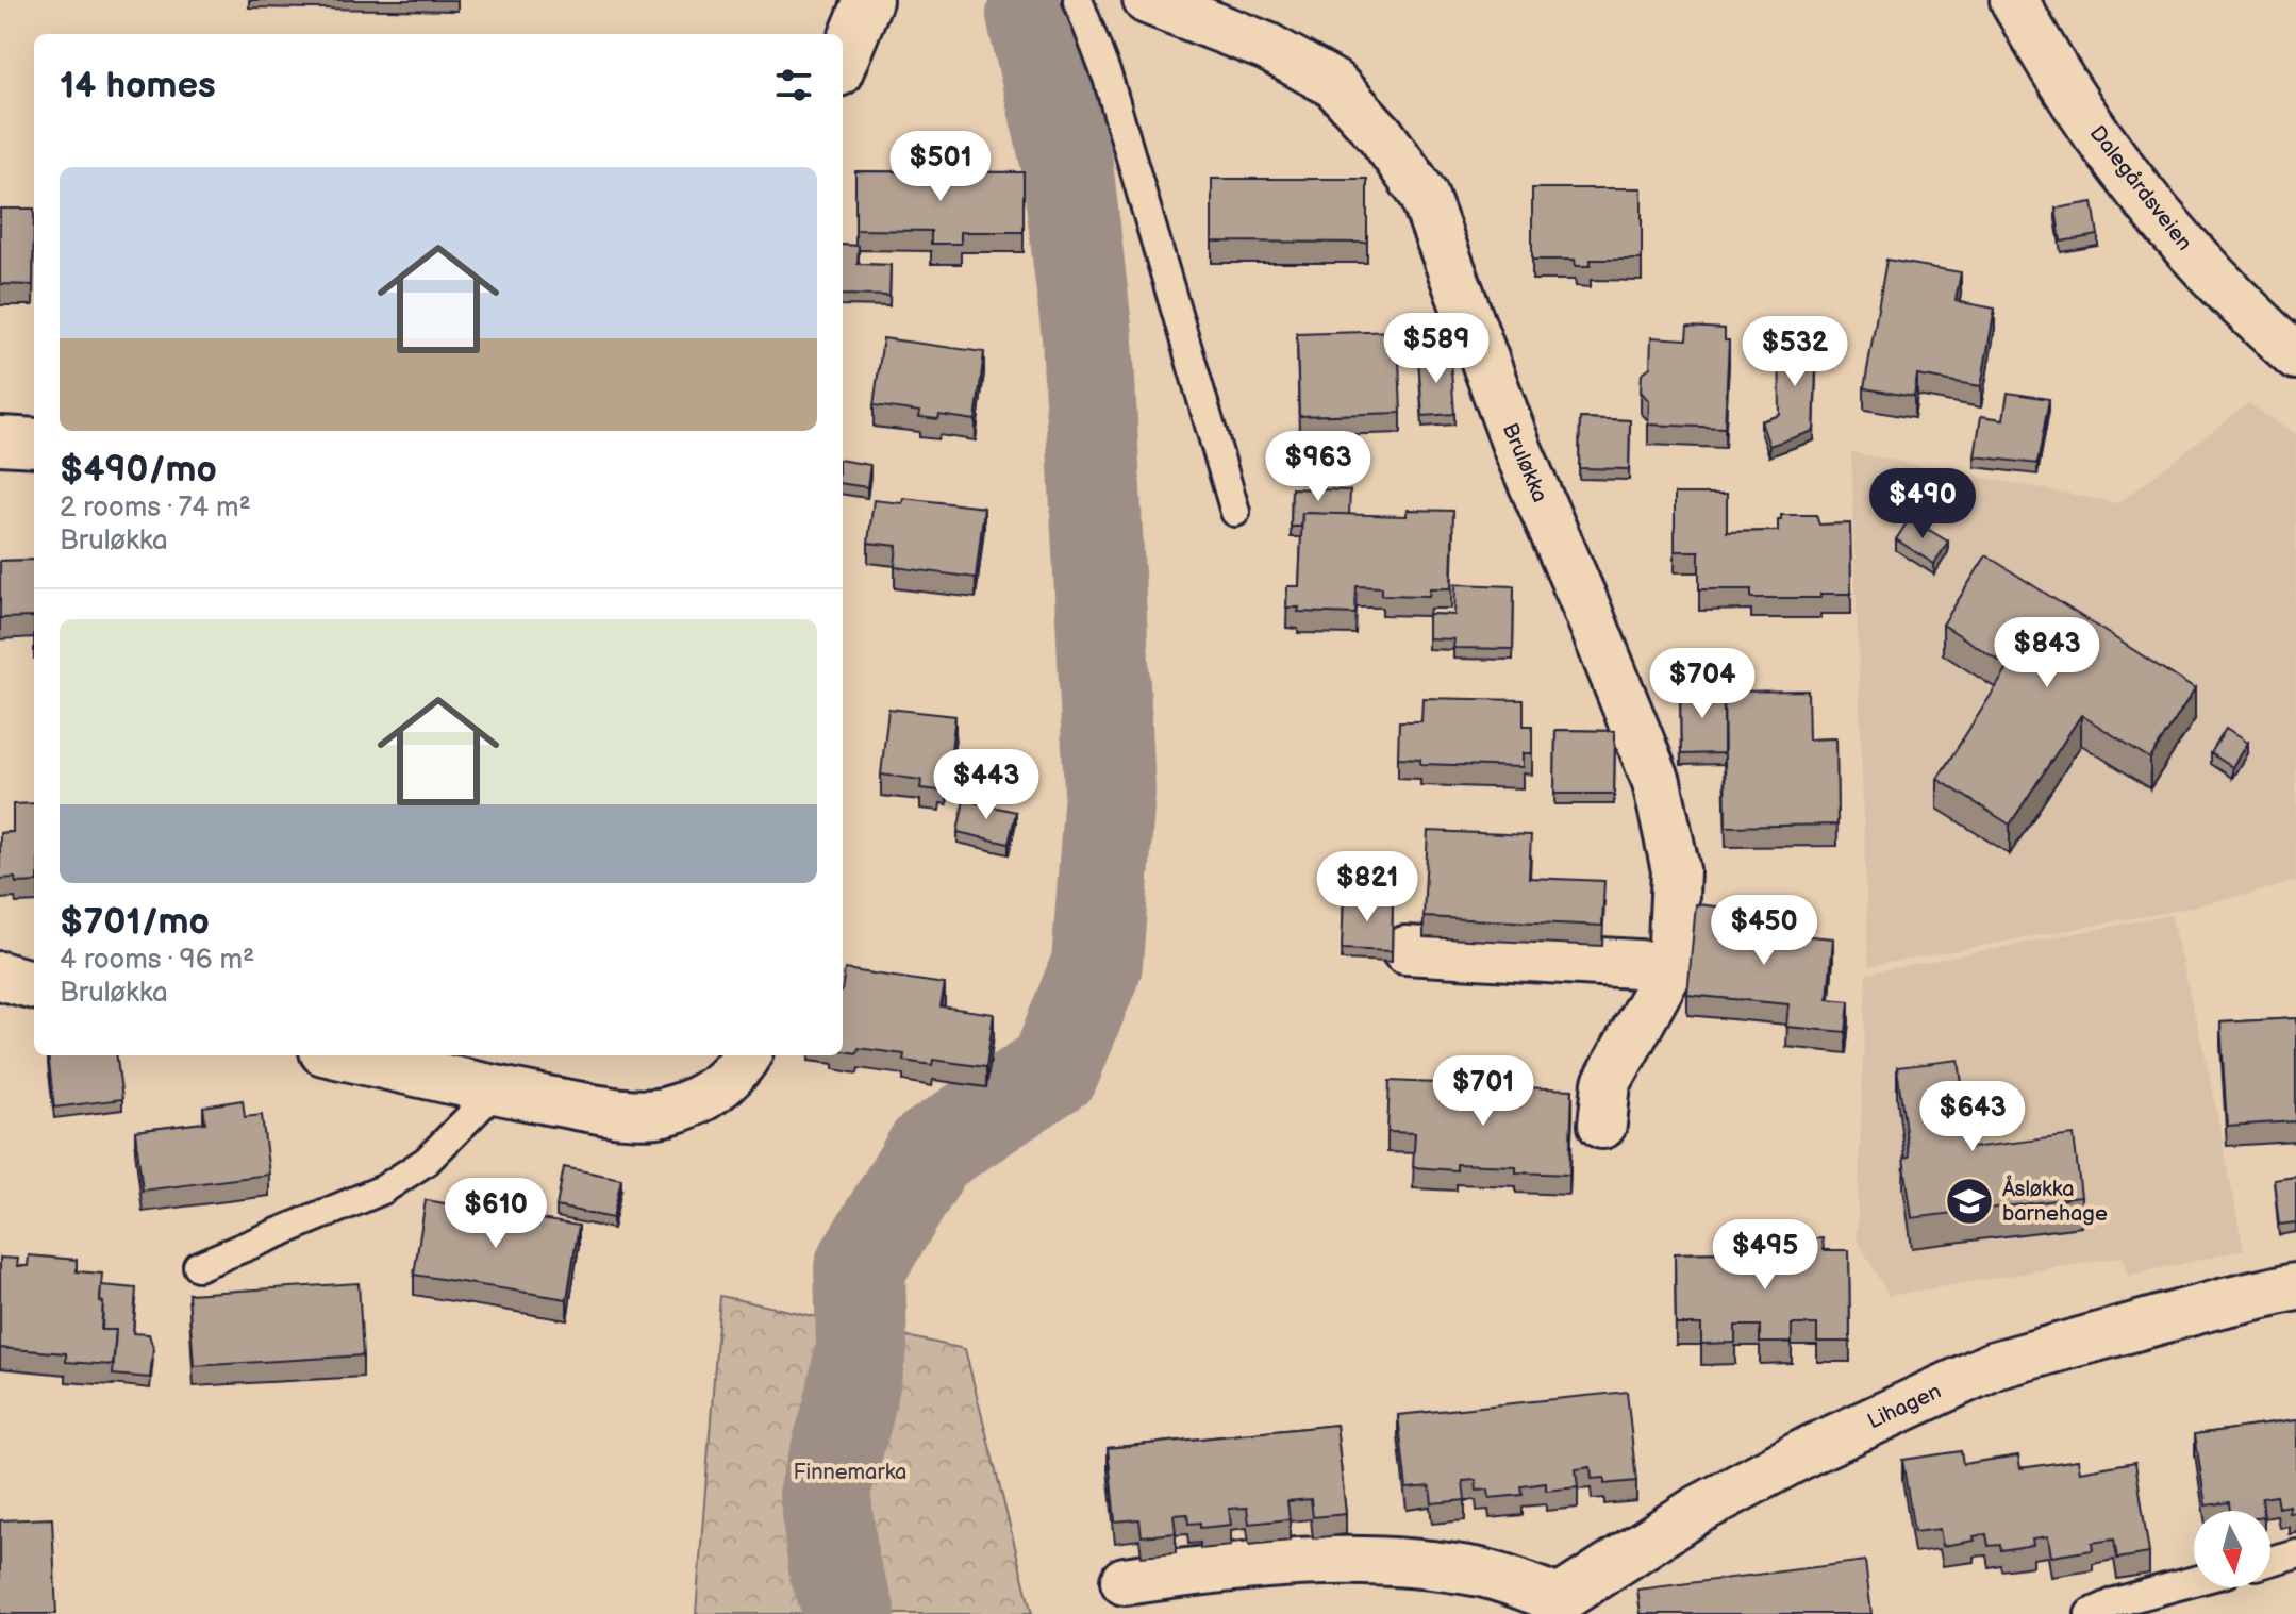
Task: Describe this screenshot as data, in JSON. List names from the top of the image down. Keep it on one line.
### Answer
{"streets":{"street":["Dalegårdsveien","Bruløkka","Lihagen"]},"parks":["Finnemarka"],"places":{"school or university":["Åsløkka barnehage"]},"north":"bottom","page":{"heading":"14 homes","price":["$501","$589","$532","$963","$490","$843","$704","$443","$821","$450","$701","$643","$610","$495"],"list":[{"name":"$490/mo","note":"2 rooms · 74 m² · Bruløkka"},{"name":"$701/mo","note":"4 rooms · 96 m² · Bruløkka"}]}}
